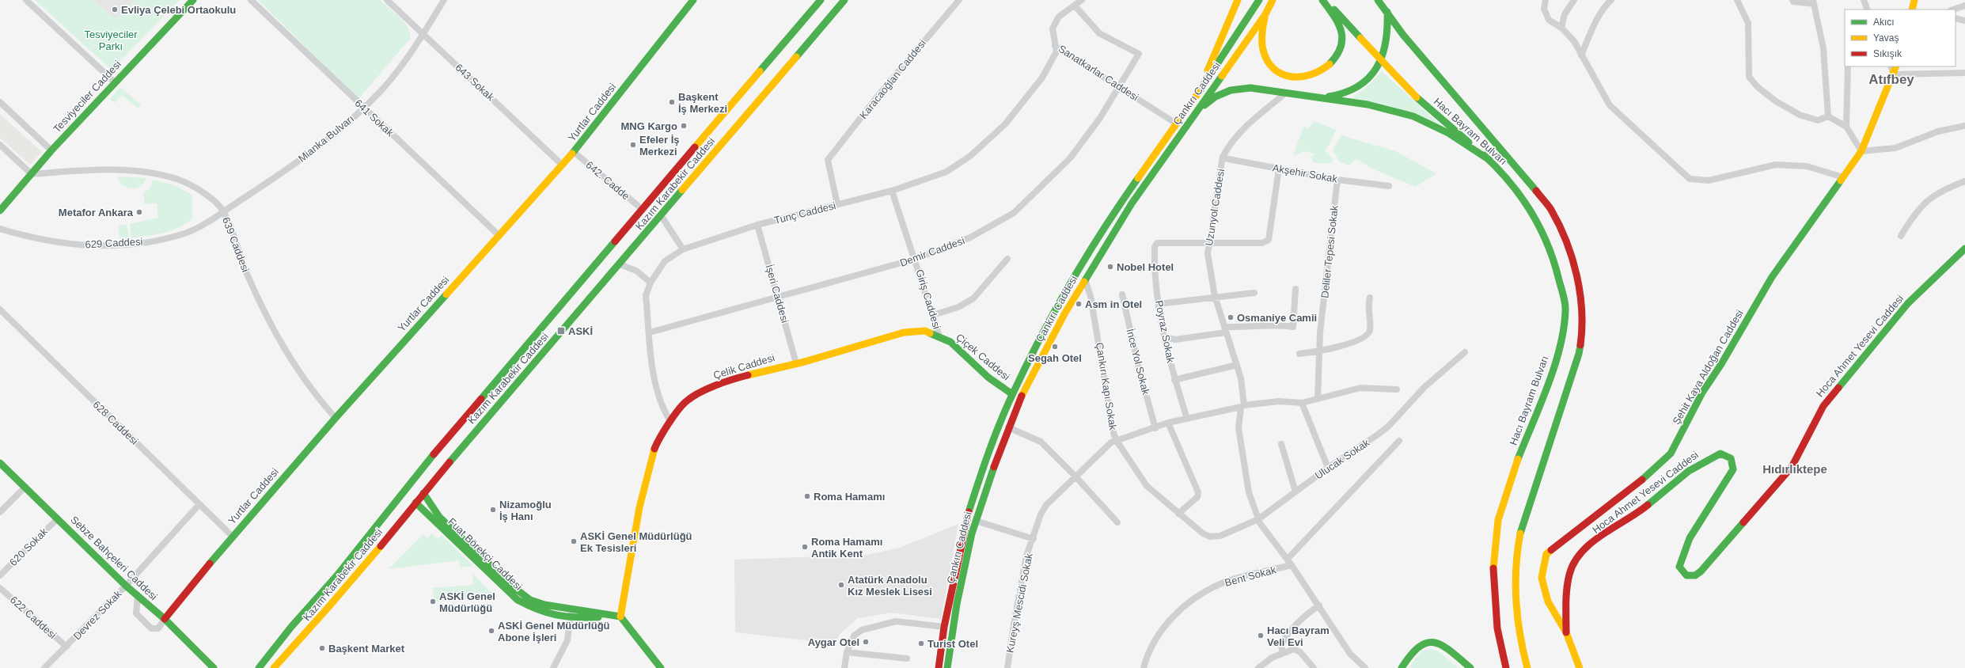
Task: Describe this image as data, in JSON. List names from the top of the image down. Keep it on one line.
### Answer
{"streets":{"main road":["Çankırı Caddesi","Tesviyeciler Caddesi","Yurtlar Caddesi","Hacı Bayram Bulvarı","Kazım Karabekir Caddesi","Hoca Ahmet Yesevi Caddesi","Çiçek Caddesi","Çelik Caddesi","Şehit Kaya Aldoğan Caddesi","Fuat Börekçi Caddesi","Sebze Bahçeleri Caddesi"],"street":["Sanatkarlar Caddesi","Karacaoğlan Caddesi","643 Sokak","641 Sokak","Mianka Bulvarı","Akşehir Sokak","642. Cadde","Uzunyol Caddesi","Tunç Caddesi","629 Caddesi","639 Caddesi","Demir Caddesi","Deliler Tepesi Sokak","İşeri Caddesi","Giriş Caddesi","Poyraz Sokak","İnce Yol Sokak","Çankırı Kapı Sokak","628 Caddesi","Ulucak Sokak","620 Sokak","Bent Sokak","Kureyş Mescidi Sokak","Devrez Sokak","622 Caddesi"]},"crossings":[["Sanatkarlar Caddesi","Çankırı Caddesi"],["Sanatkarlar Caddesi","Tunç Caddesi"],["Sanatkarlar Caddesi","Demir Caddesi"],["Karacaoğlan Caddesi","Tunç Caddesi"],["643 Sokak","Yurtlar Caddesi"],["643 Sokak","Mianka Bulvarı"],["Çankırı Caddesi","Çiçek Caddesi"],["Çankırı Caddesi","Çankırı Kapı Sokak"],["Tesviyeciler Caddesi","639 Caddesi"],["Yurtlar Caddesi","641 Sokak"],["Yurtlar Caddesi","642. Cadde"],["Yurtlar Caddesi","639 Caddesi"],["Yurtlar Caddesi","628 Caddesi"],["Yurtlar Caddesi","Sebze Bahçeleri Caddesi"],["641 Sokak","Mianka Bulvarı"],["Mianka Bulvarı","629 Caddesi"],["Mianka Bulvarı","639 Caddesi"],["Akşehir Sokak","Uzunyol Caddesi"],["Akşehir Sokak","Deliler Tepesi Sokak"],["642. Cadde","Kazım Karabekir Caddesi"],["Kazım Karabekir Caddesi","Fuat Börekçi Caddesi"],["Uzunyol Caddesi","Poyraz Sokak"],["Uzunyol Caddesi","Ulucak Sokak"],["Uzunyol Caddesi","Bent Sokak"],["Tunç Caddesi","Demir Caddesi"],["Tunç Caddesi","İşeri Caddesi"],["Tunç Caddesi","Giriş Caddesi"],["Tunç Caddesi","Çelik Caddesi"],["629 Caddesi","639 Caddesi"],["Demir Caddesi","İşeri Caddesi"],["Demir Caddesi","Giriş Caddesi"],["İşeri Caddesi","Çelik Caddesi"],["Giriş Caddesi","Çiçek Caddesi"],["Giriş Caddesi","Çelik Caddesi"],["Hoca Ahmet Yesevi Caddesi","Şehit Kaya Aldoğan Caddesi"],["Çiçek Caddesi","Çelik Caddesi"],["Çelik Caddesi","Fuat Börekçi Caddesi"],["Çankırı Kapı Sokak","Kureyş Mescidi Sokak"],["628 Caddesi","Devrez Sokak"],["620 Sokak","Sebze Bahçeleri Caddesi"],["Sebze Bahçeleri Caddesi","Devrez Sokak"],["Devrez Sokak","622 Caddesi"]],"districts":["Atıfbey","Hıdırlıktepe"],"parks":["Tesviyeciler Parkı"],"places":{"other":["Evliya Çelebi Ortaokulu","Başkent İş Merkezi","MNG Kargo","Efeler İş Merkezi","Metafor Ankara","Nobel Hotel","Asm in Otel","Osmaniye Camii","Segah Otel","Roma Hamamı","Nizamoğlu İş Hanı","ASKİ Genel Müdürlüğü Ek Tesisleri","Roma Hamamı Antik Kent","Atatürk Anadolu Kız Meslek Lisesi","ASKİ Genel Müdürlüğü","ASKİ Genel Müdürlüğü Abone İşleri","Hacı Bayram Veli Evi","Aygar Otel","Turist Otel","Başkent Market"],"transit":["ASKİ"]},"legend":["Akıcı","Yavaş","Sıkışık"]}
